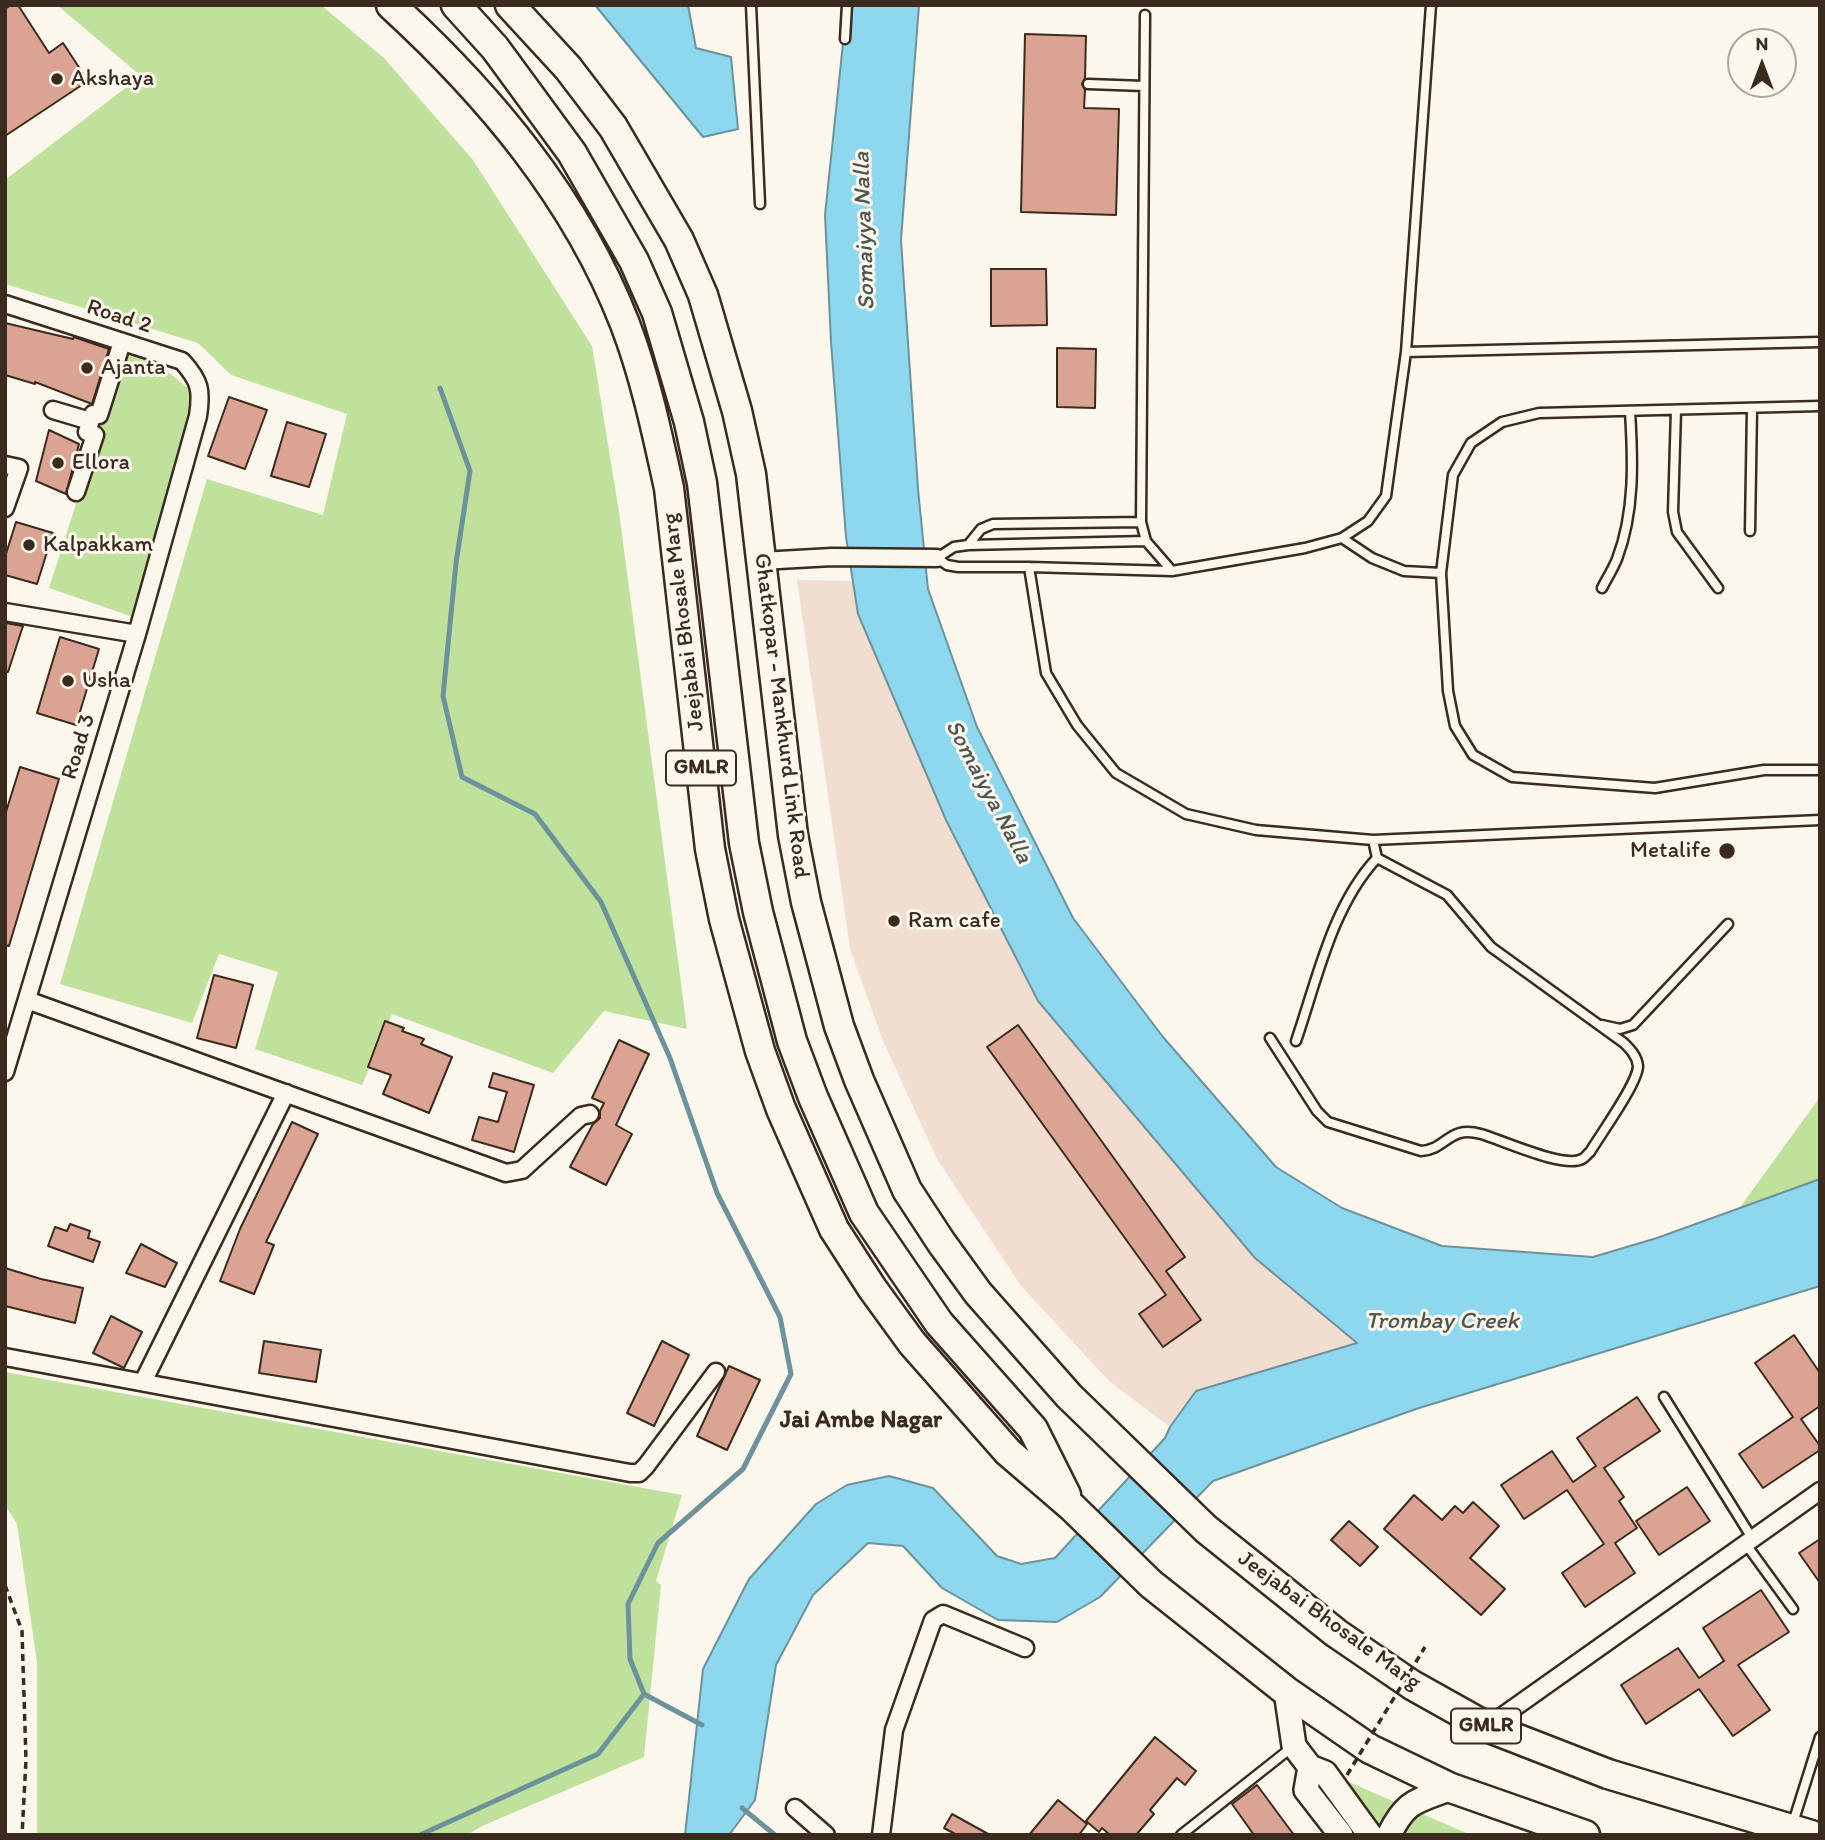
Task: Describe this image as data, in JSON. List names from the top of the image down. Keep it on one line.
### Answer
{"streets":{"highway":["Jeejabai Bhosale Marg","Ghatkopar - Mankhurd Link Road","GMLR"],"street":["Road 2","Road 3"]},"crossings":[["Road 2","Road 3"],["Jeejabai Bhosale Marg","Ghatkopar - Mankhurd Link Road"],["Jeejabai Bhosale Marg","GMLR"]],"districts":["Jai Ambe Nagar"],"water":["Somaiyya Nalla","Trombay Creek"],"places":["Akshaya","Ajanta","Ellora","Kalpakkam","Usha","Metalife","Ram cafe"],"north":"top"}
